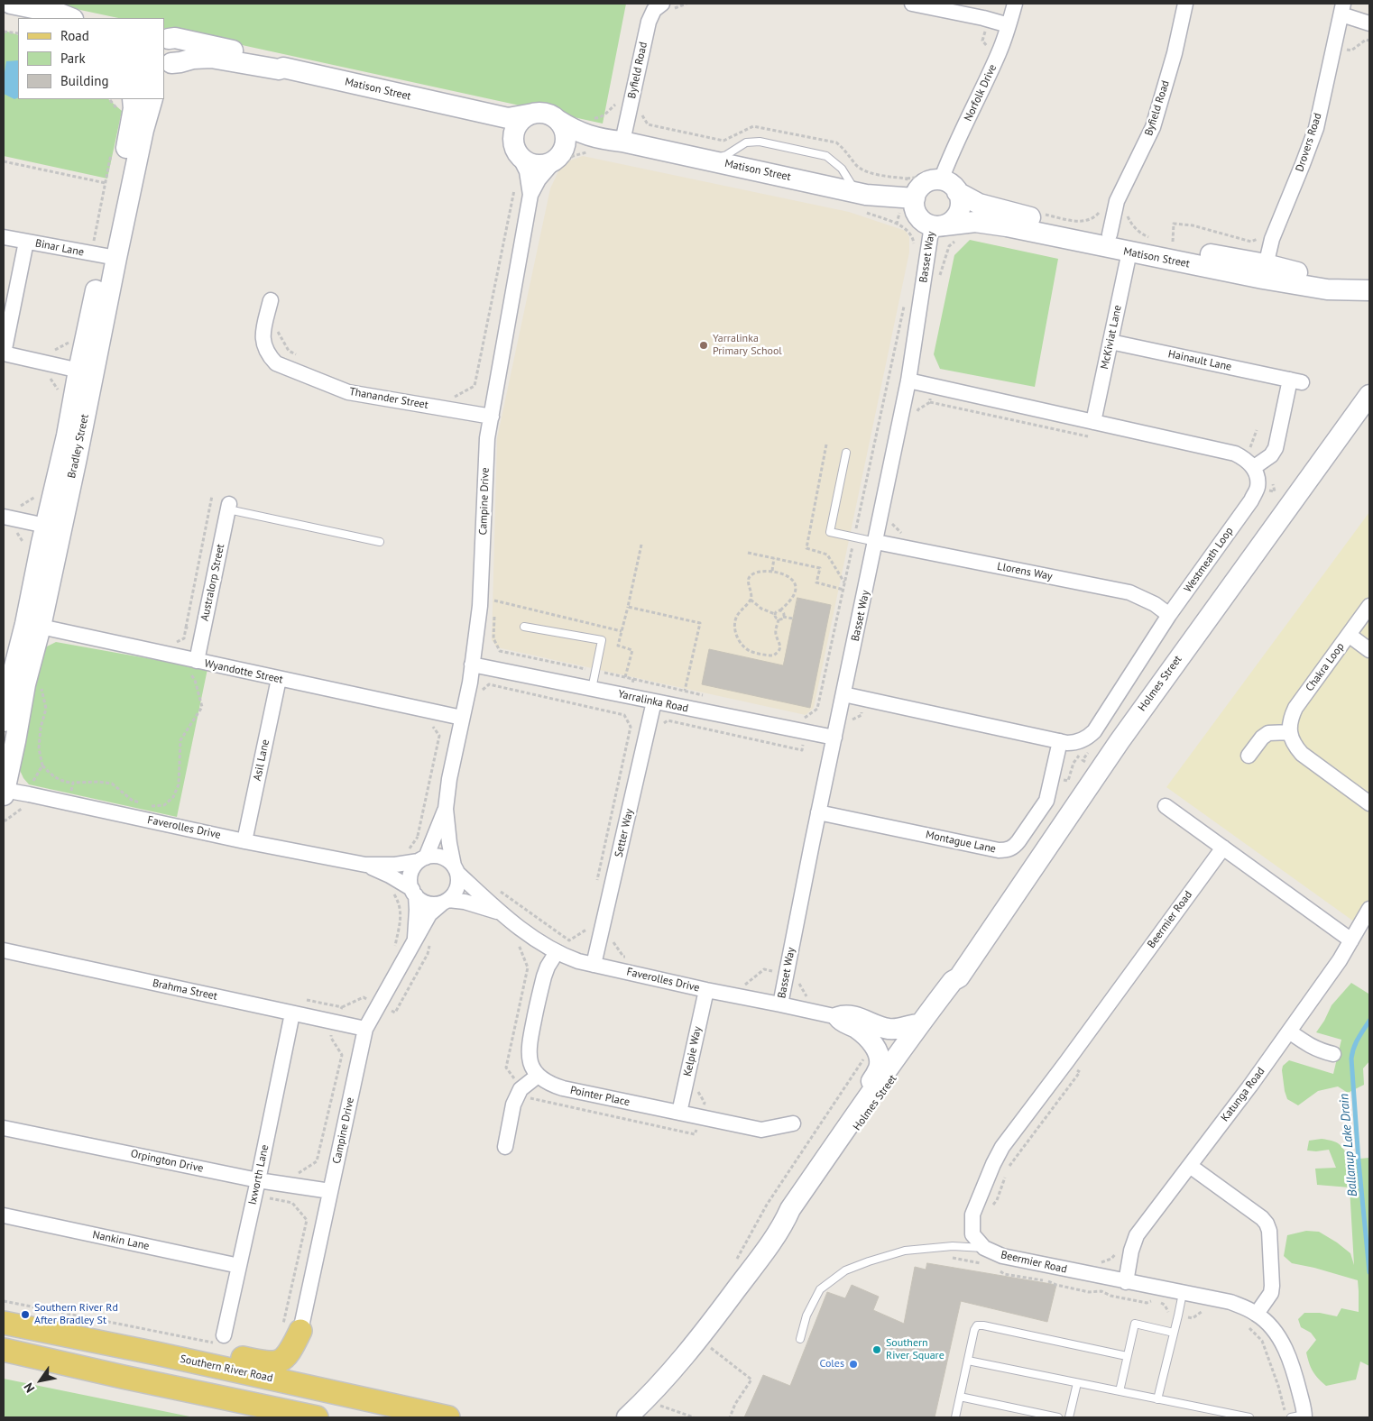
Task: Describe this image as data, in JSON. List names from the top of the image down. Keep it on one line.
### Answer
{"streets":{"main road":["Southern River Road"],"street":["Byfield Road","Matison Street","Norfolk Drive","Drovers Road","Binar Lane","Basset Way","McKiviat Lane","Hainault Lane","Thanander Street","Bradley Street","Campine Drive","Westmeath Loop","Llorens Way","Australorp Street","Chakra Loop","Wyandotte Street","Holmes Street","Yarralinka Road","Asil Lane","Faverolles Drive","Setter Way","Montague Lane","Beermier Road","Brahma Street","Kelpie Way","Katunga Road","Pointer Place","Orpington Drive","Ixworth Lane","Nankin Lane"]},"crossings":[["Byfield Road","Matison Street"],["Matison Street","Norfolk Drive"],["Matison Street","Drovers Road"],["Matison Street","Basset Way"],["Matison Street","McKiviat Lane"],["Matison Street","Campine Drive"],["Norfolk Drive","Basset Way"],["Binar Lane","Bradley Street"],["Basset Way","Llorens Way"],["Basset Way","Yarralinka Road"],["Basset Way","Faverolles Drive"],["Basset Way","Montague Lane"],["McKiviat Lane","Hainault Lane"],["Hainault Lane","Westmeath Loop"],["Thanander Street","Campine Drive"],["Bradley Street","Wyandotte Street"],["Bradley Street","Faverolles Drive"],["Campine Drive","Wyandotte Street"],["Campine Drive","Yarralinka Road"],["Campine Drive","Faverolles Drive"],["Campine Drive","Brahma Street"],["Campine Drive","Orpington Drive"],["Westmeath Loop","Llorens Way"],["Australorp Street","Wyandotte Street"],["Wyandotte Street","Asil Lane"],["Yarralinka Road","Setter Way"],["Asil Lane","Faverolles Drive"],["Faverolles Drive","Setter Way"],["Faverolles Drive","Kelpie Way"],["Beermier Road","Katunga Road"],["Brahma Street","Ixworth Lane"],["Kelpie Way","Pointer Place"],["Orpington Drive","Ixworth Lane"],["Ixworth Lane","Nankin Lane"]],"water":["Ballanup Lake Drain"],"places":["Yarralinka Primary School","Southern River Rd After Bradley St","Southern River Square","Coles"],"legend":["Road","Park","Building"],"north":"bottom left"}
